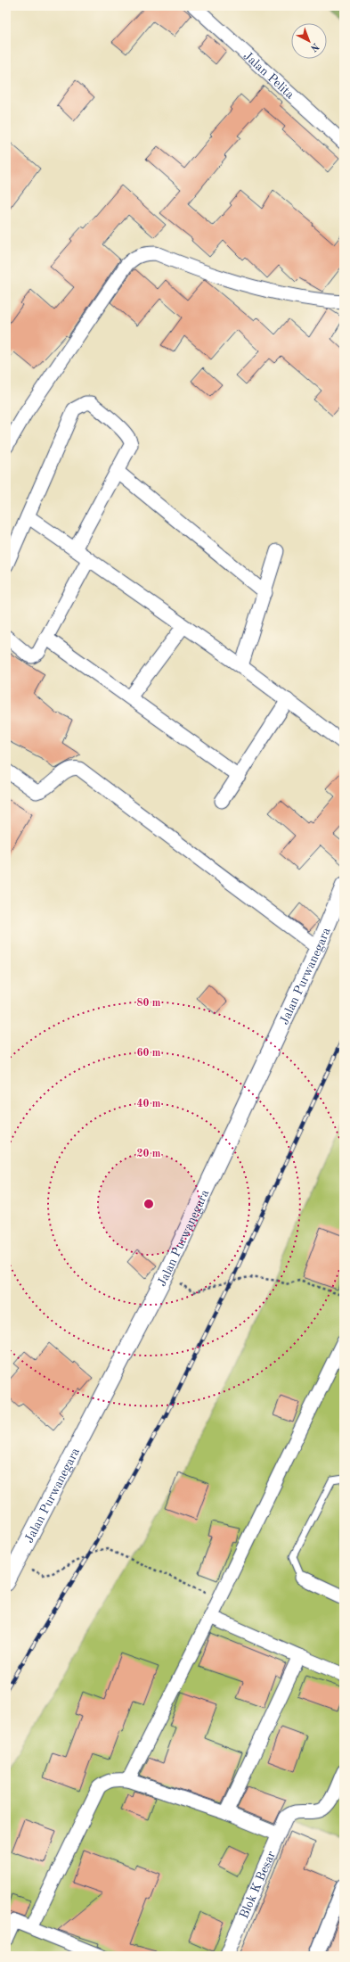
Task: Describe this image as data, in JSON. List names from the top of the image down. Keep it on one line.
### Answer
{"streets":{"street":["Jalan Pelita","Jalan Purwanegara","Blok K Besar"]},"north":"bottom right","rings":["80 m","60 m","40 m","20 m"]}
